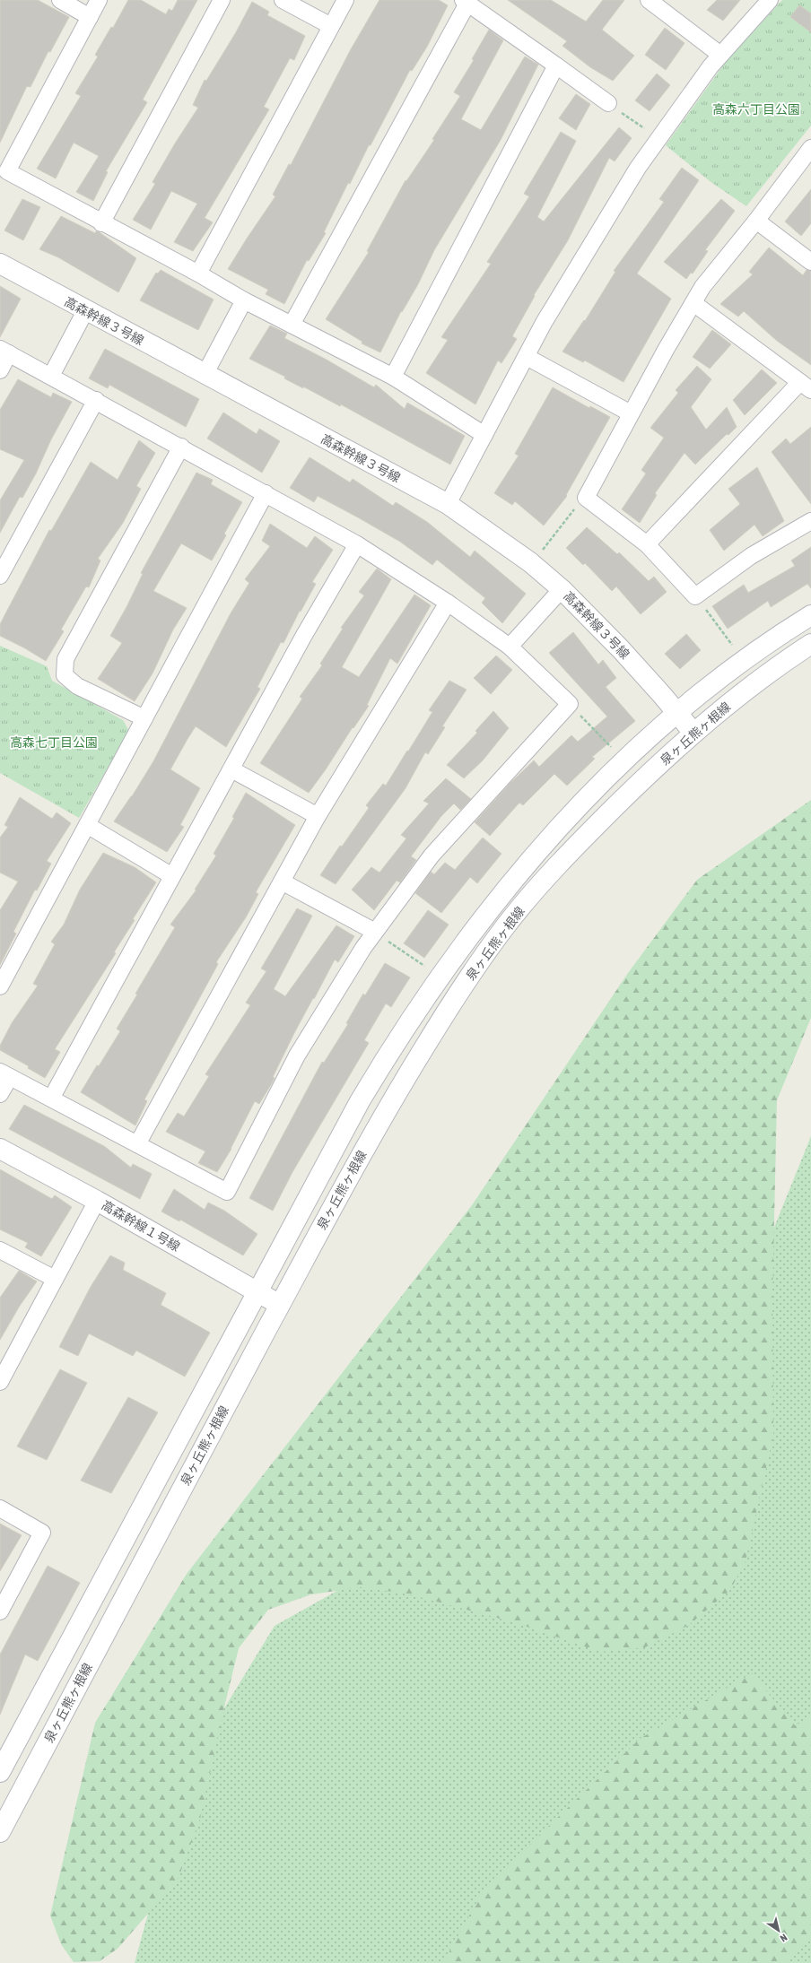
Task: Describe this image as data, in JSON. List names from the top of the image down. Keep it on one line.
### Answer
{"streets":{"main road":["高森幹線３号線","泉ヶ丘熊ヶ根線","高森幹線１号線"]},"crossings":[["高森幹線３号線","泉ヶ丘熊ヶ根線"],["泉ヶ丘熊ヶ根線","高森幹線１号線"]],"parks":["高森六丁目公園","高森七丁目公園"],"north":"bottom right"}
